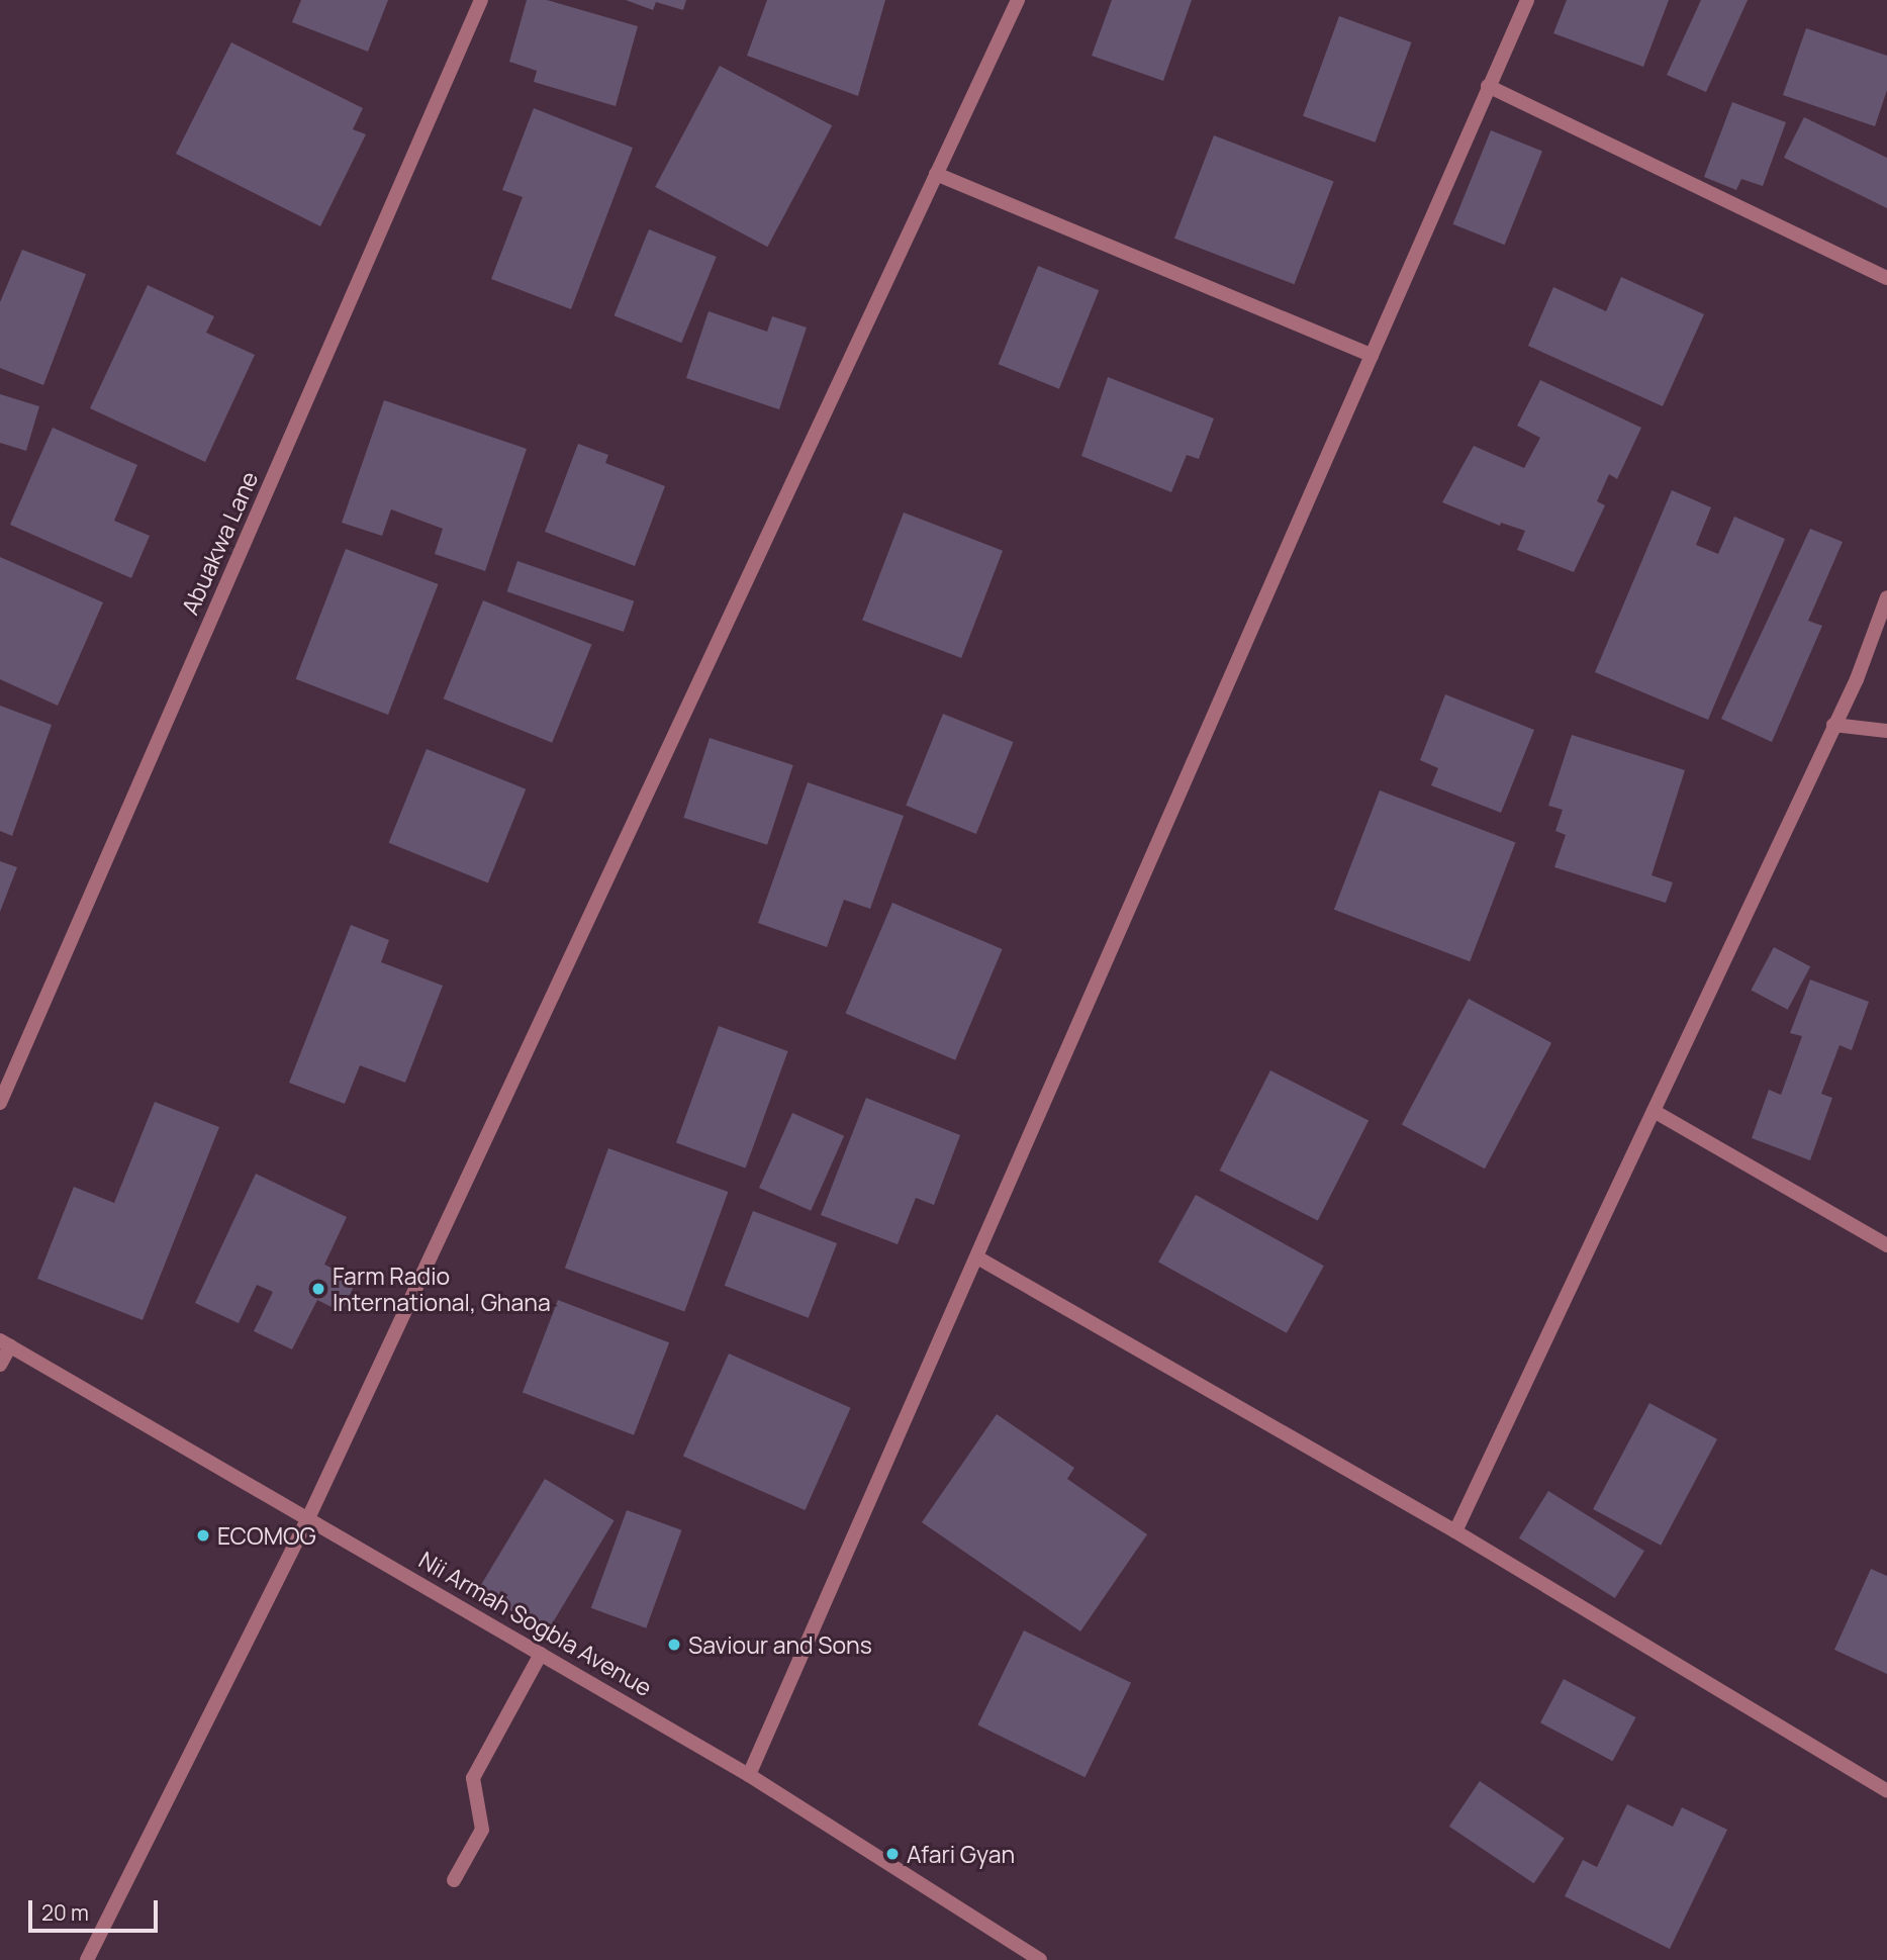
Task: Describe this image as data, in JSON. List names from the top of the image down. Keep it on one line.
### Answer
{"streets":{"street":["Abuakwa Lane","Nii Armah Sogbla Avenue"]},"places":["Farm Radio International, Ghana","ECOMOG","Saviour and Sons","Afari Gyan"],"scale_bar":"20 m"}
